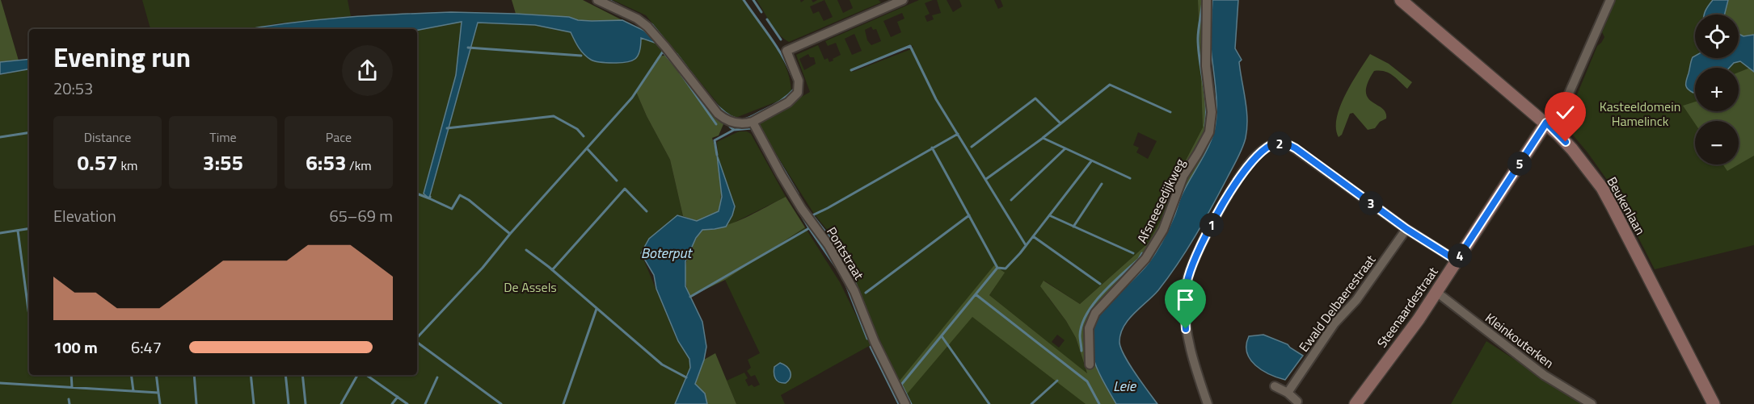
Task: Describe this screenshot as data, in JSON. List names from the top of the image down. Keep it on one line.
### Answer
{"streets":{"street":["Afsneesedijkweg","Beukenlaan","Pontstraat","Ewald Delbaerestraat","Steenaardestraat","Kleinkouterken"]},"crossings":[["Beukenlaan","Steenaardestraat"],["Steenaardestraat","Kleinkouterken"]],"water":["Boterput","Leie"],"parks":["Kasteeldomein Hamelinck","De Assels"],"page":{"map_buttons":["+","−"],"heading":["Evening run","20:53"],"stats":[["Distance","0.57 km"],["Time","3:55"],["Pace","6:53 /km"]],"pins":["2","5","3","1","4"],"chart":["Elevation","65–69 m"],"list":[{"name":"100 m","note":"6:47"}]}}
